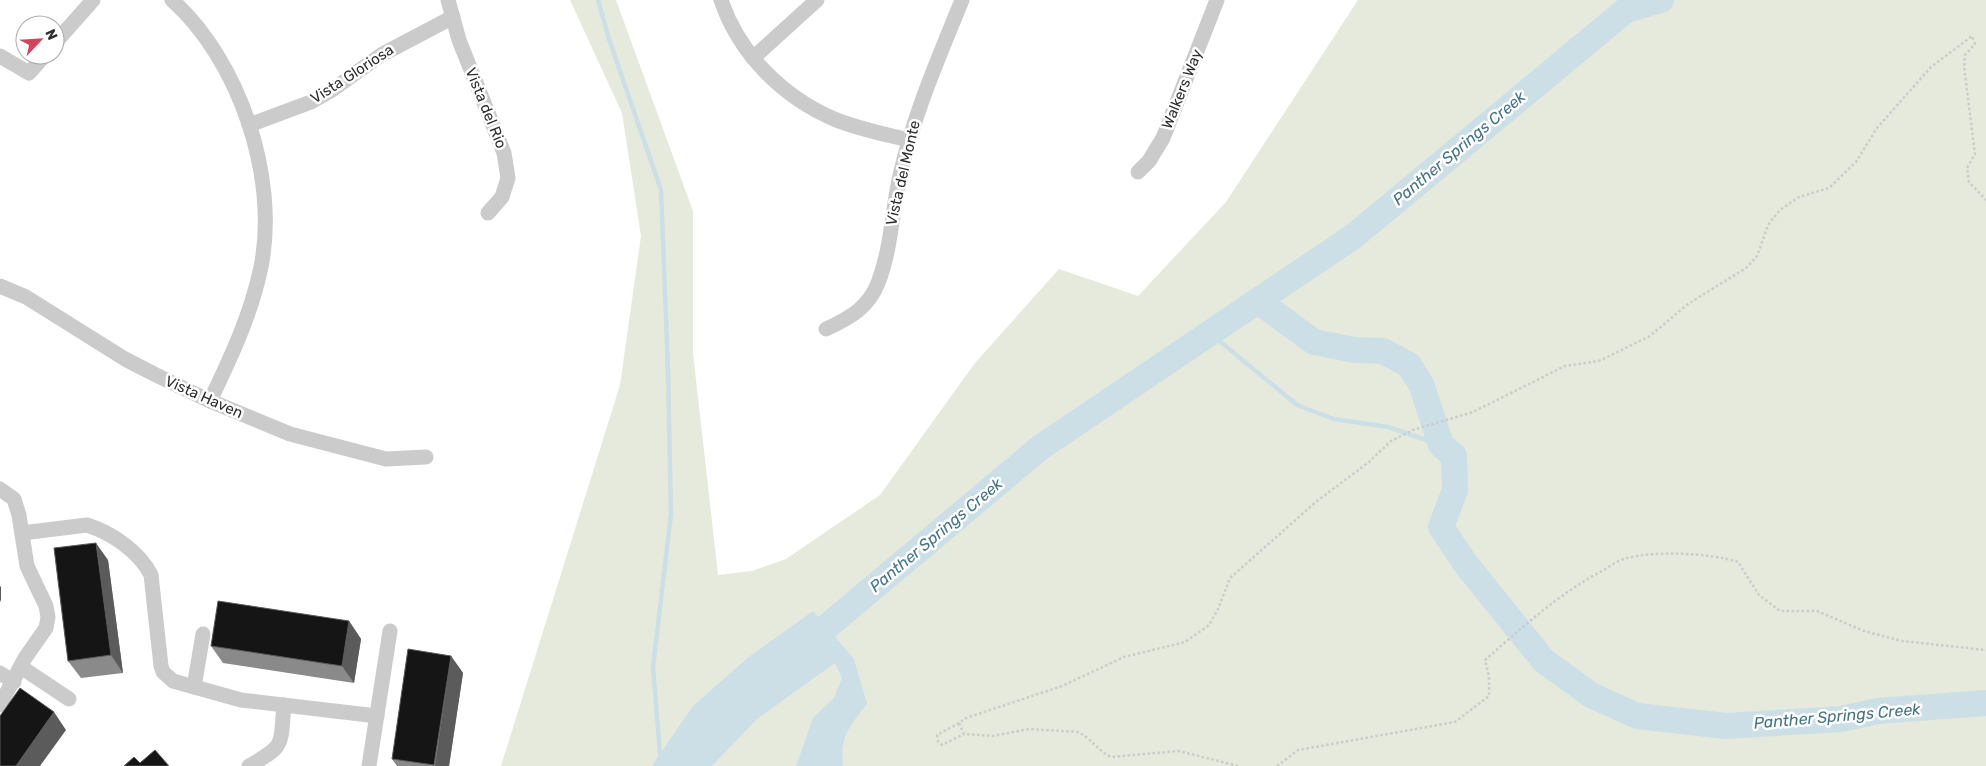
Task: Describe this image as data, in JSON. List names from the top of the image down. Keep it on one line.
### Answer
{"streets":{"street":["Vista Gloriosa","Walkers Way","Vista del Rio","Vista del Monte","Vista Haven"]},"crossings":[["Vista Gloriosa","Vista del Rio"]],"water":["Panther Springs Creek"],"north":"top right"}
